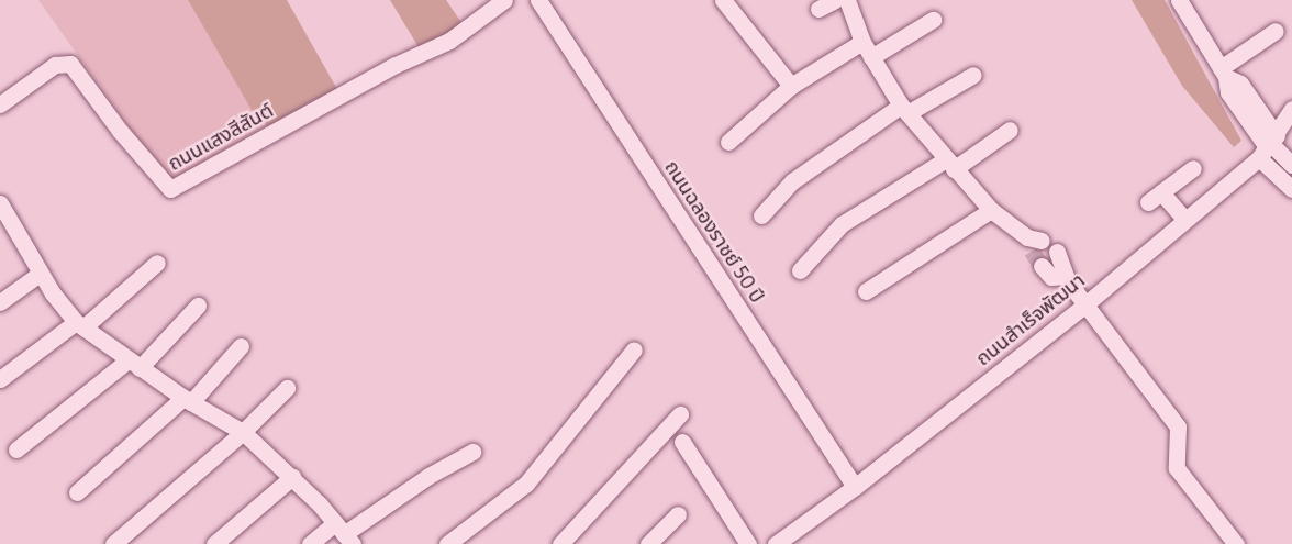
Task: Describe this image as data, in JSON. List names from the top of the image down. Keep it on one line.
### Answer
{"streets":{"street":["ถนนแสงสีสันต์","ถนนฉลองราชย์ 50 ปี","ถนนสำเร็จพัฒนา"]},"crossings":[["ถนนฉลองราชย์ 50 ปี","ถนนสำเร็จพัฒนา"]]}
